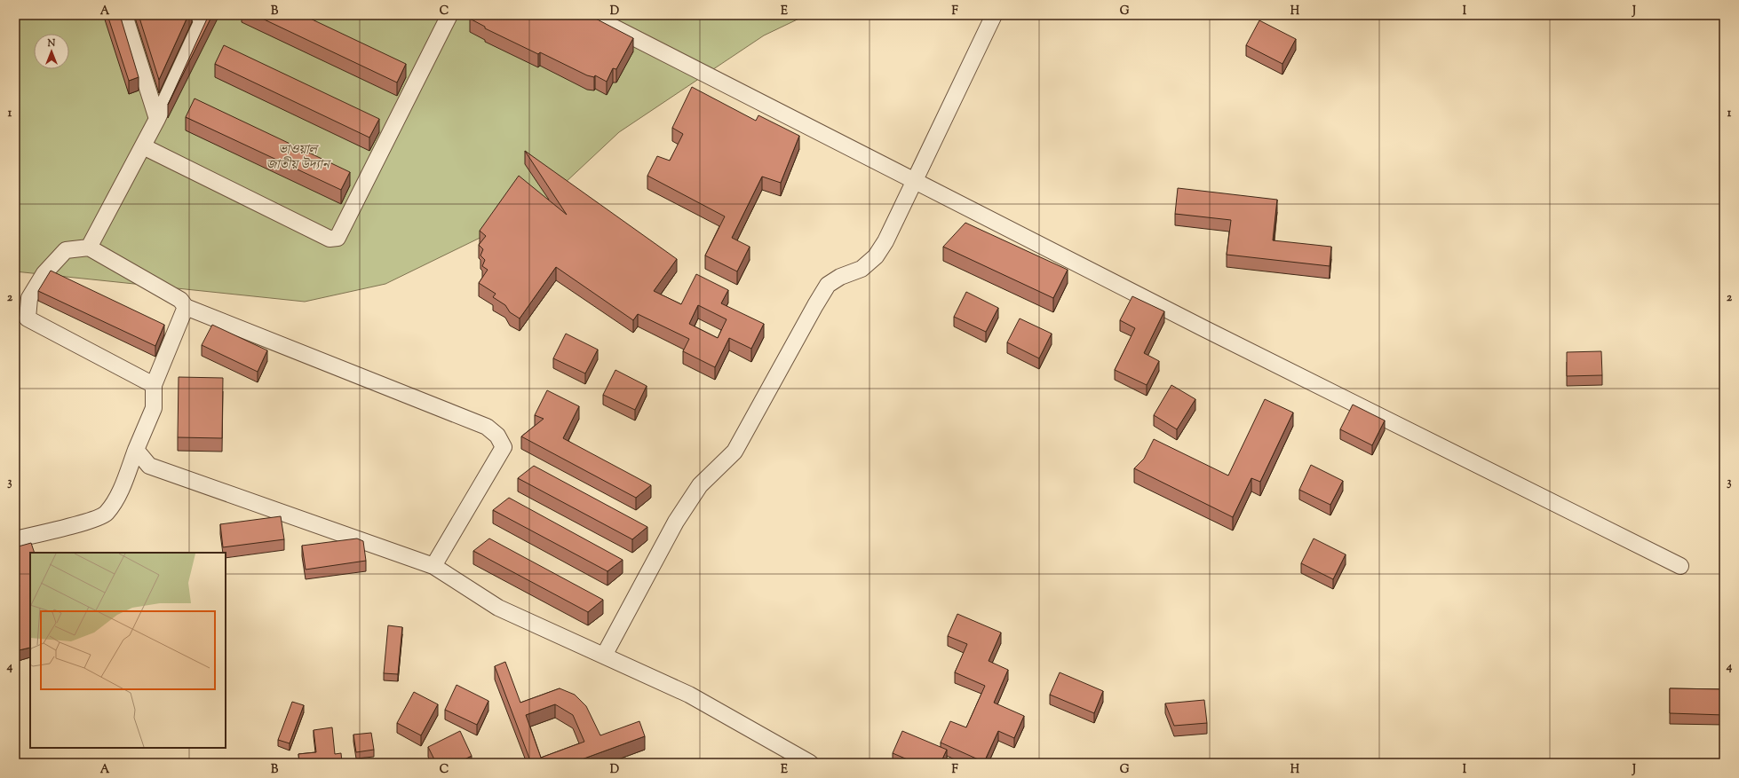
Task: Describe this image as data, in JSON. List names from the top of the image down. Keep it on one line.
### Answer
{"parks":["ভাওয়াল জাতীয় উদ্যান"],"north":"top","grid":{"columns":["A","B","C","D","E","F","G","H","I","J"],"rows":["1","2","3","4"]}}
